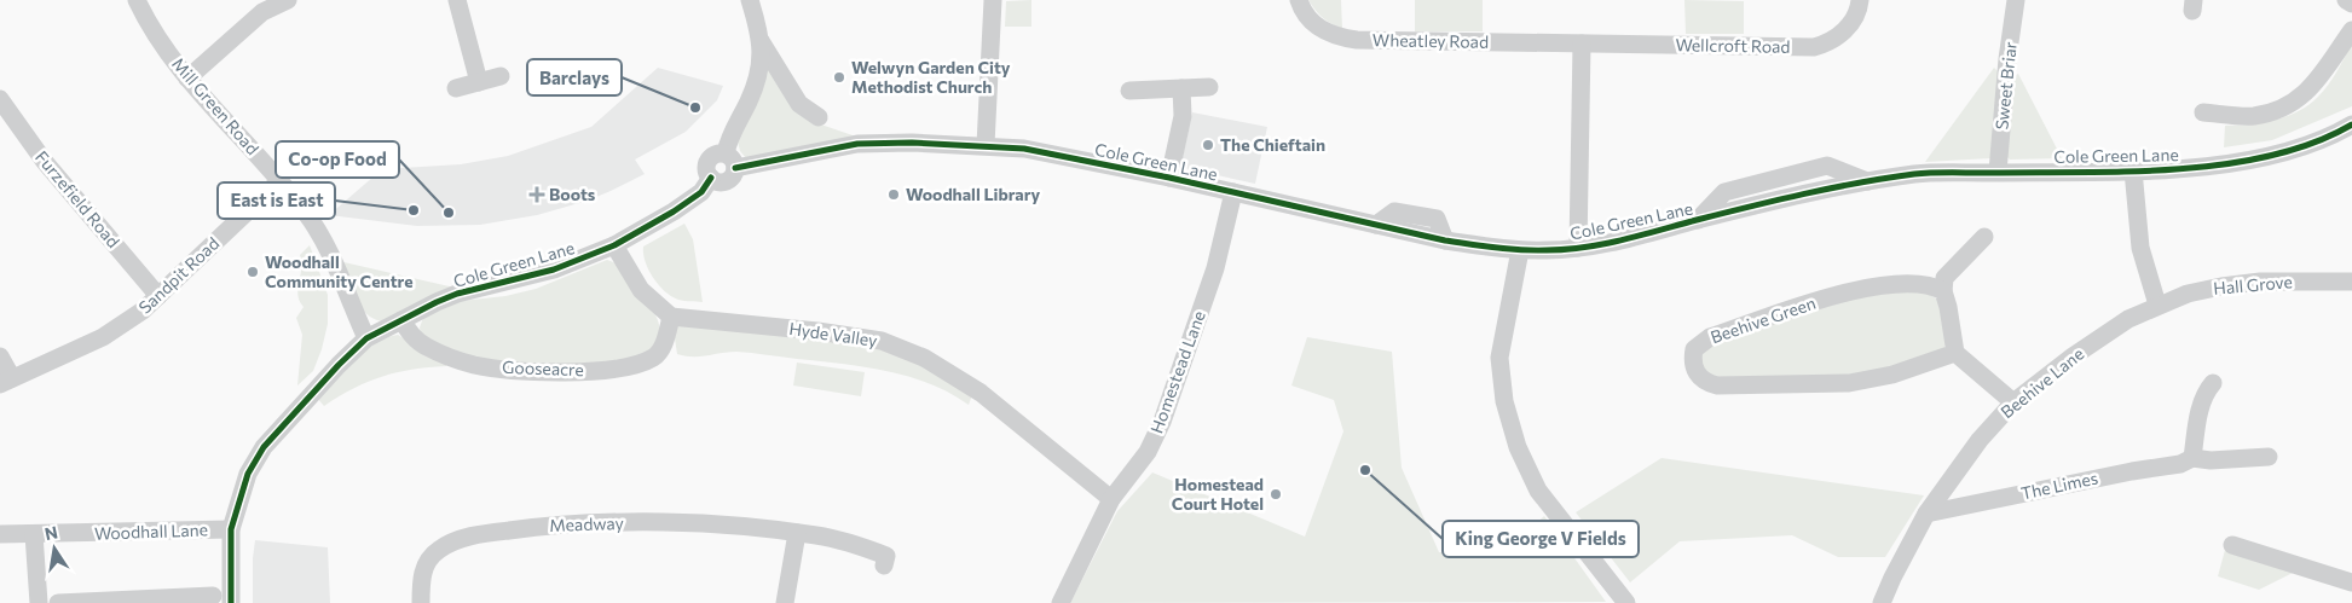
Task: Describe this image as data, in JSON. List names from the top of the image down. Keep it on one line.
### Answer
{"streets":{"street":["Wheatley Road","Wellcroft Road","Sweet Briar","Mill Green Road","Cole Green Lane","Furzefield Road","Sandpit Road","Hall Grove","Beehive Green","Hyde Valley","Gooseacre","Homestead Lane","Beehive Lane","The Limes","Meadway","Woodhall Lane"]},"crossings":[["Wheatley Road","Wellcroft Road"],["Sweet Briar","Cole Green Lane"],["Mill Green Road","Cole Green Lane"],["Mill Green Road","Sandpit Road"],["Cole Green Lane","Gooseacre"],["Cole Green Lane","Homestead Lane"],["Cole Green Lane","Woodhall Lane"],["Furzefield Road","Sandpit Road"],["Hall Grove","Beehive Lane"],["Hyde Valley","Gooseacre"],["Hyde Valley","Homestead Lane"],["Beehive Lane","The Limes"]],"places":{"other":["Welwyn Garden City Methodist Church","Barclays","The Chieftain","Woodhall Library","East is East","Co-op Food","Woodhall Community Centre","King George V Fields","Homestead Court Hotel"],"health":["Boots"]},"north":"top"}
